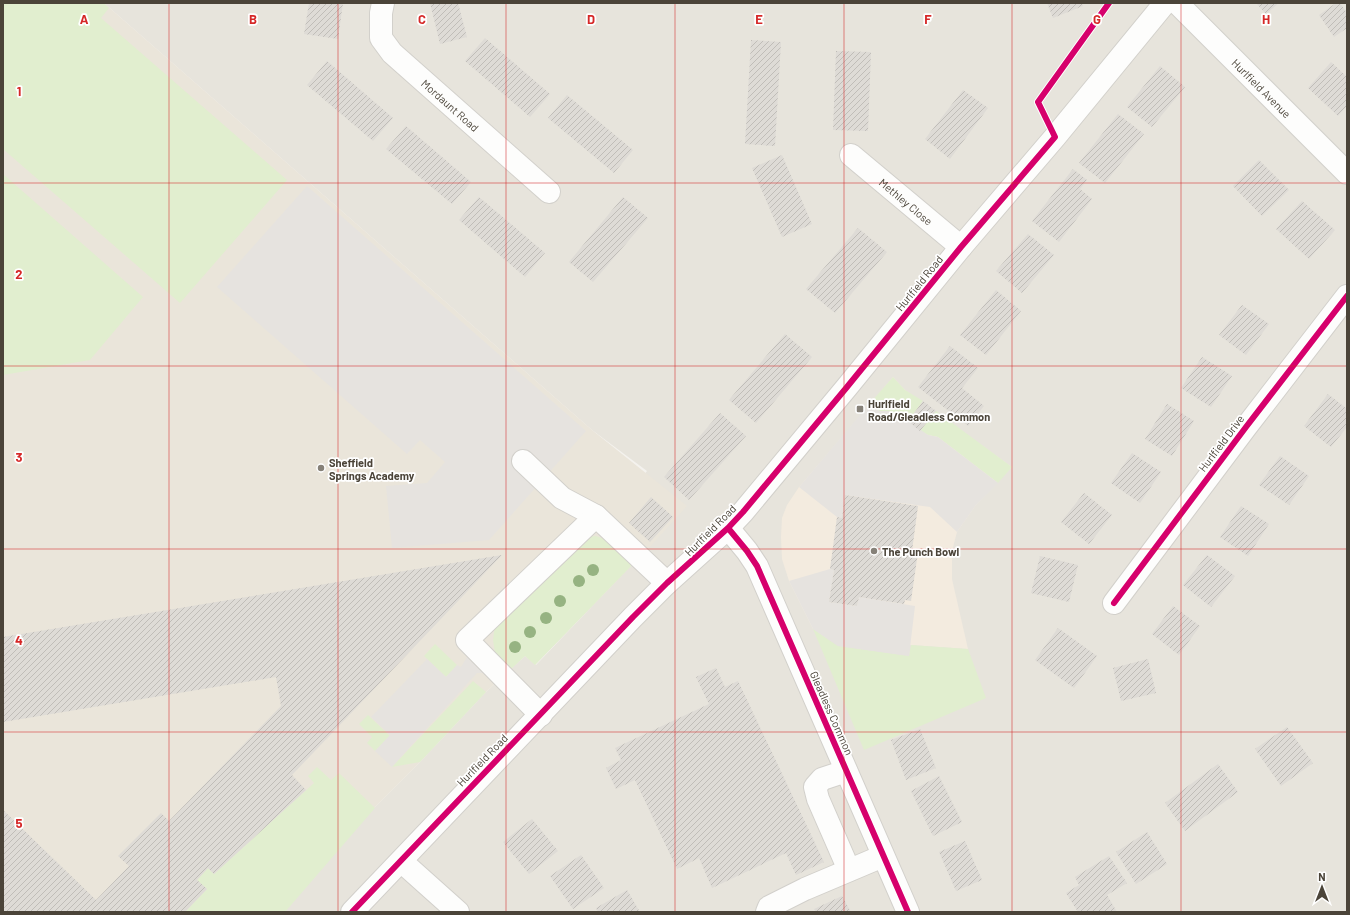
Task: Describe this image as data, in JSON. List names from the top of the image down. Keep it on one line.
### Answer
{"streets":{"street":["Hurlfield Avenue","Mordaunt Road","Methley Close","Hurlfield Road","Hurlfield Drive","Gleadless Common"]},"crossings":[["Methley Close","Hurlfield Road"],["Hurlfield Road","Gleadless Common"]],"places":{"transit":["Hurlfield Road/Gleadless Common"],"other":["Sheffield Springs Academy","The Punch Bowl"]},"north":"top","grid":{"columns":["A","B","C","D","E","F","G","H"],"rows":["1","2","3","4","5"]}}
